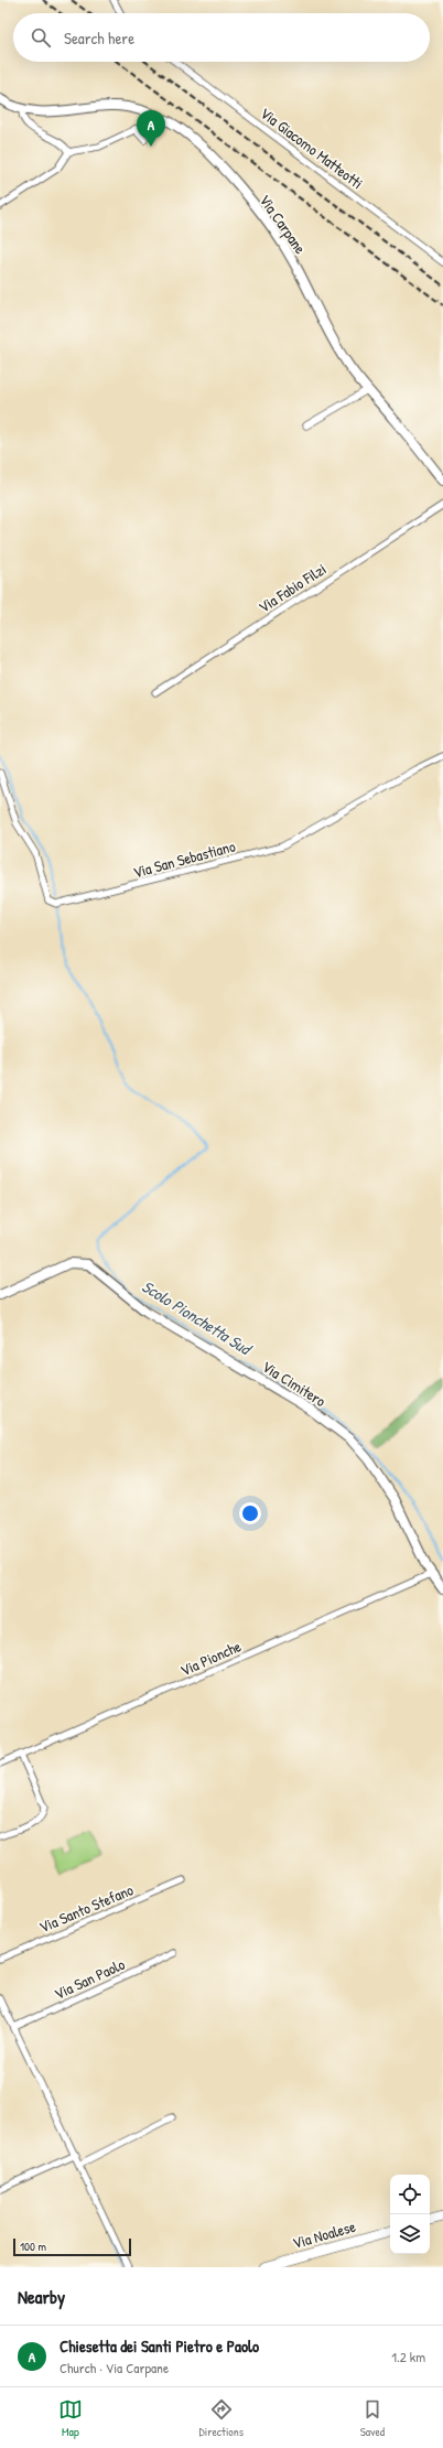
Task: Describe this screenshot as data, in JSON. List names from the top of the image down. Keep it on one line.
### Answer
{"streets":{"main road":["Via Noalese"],"street":["Via Giacomo Matteotti","Via Carpane","Via Fabio Filzi","Via San Sebastiano","Via Cimitero","Via Pionche","Via Santo Stefano","Via San Paolo"]},"crossings":[["Via Cimitero","Via Pionche"]],"water":["Scolo Pionchetta Sud"],"scale_bar":"100 m","page":{"search":"Search here","pins":"A","scale":"100 m","heading":"Nearby","list":[{"mark":"A","name":"Chiesetta dei Santi Pietro e Paolo","note":"Church · Via Carpane","value":"1.2 km"}],"nav":["Map","Directions","Saved"]}}
